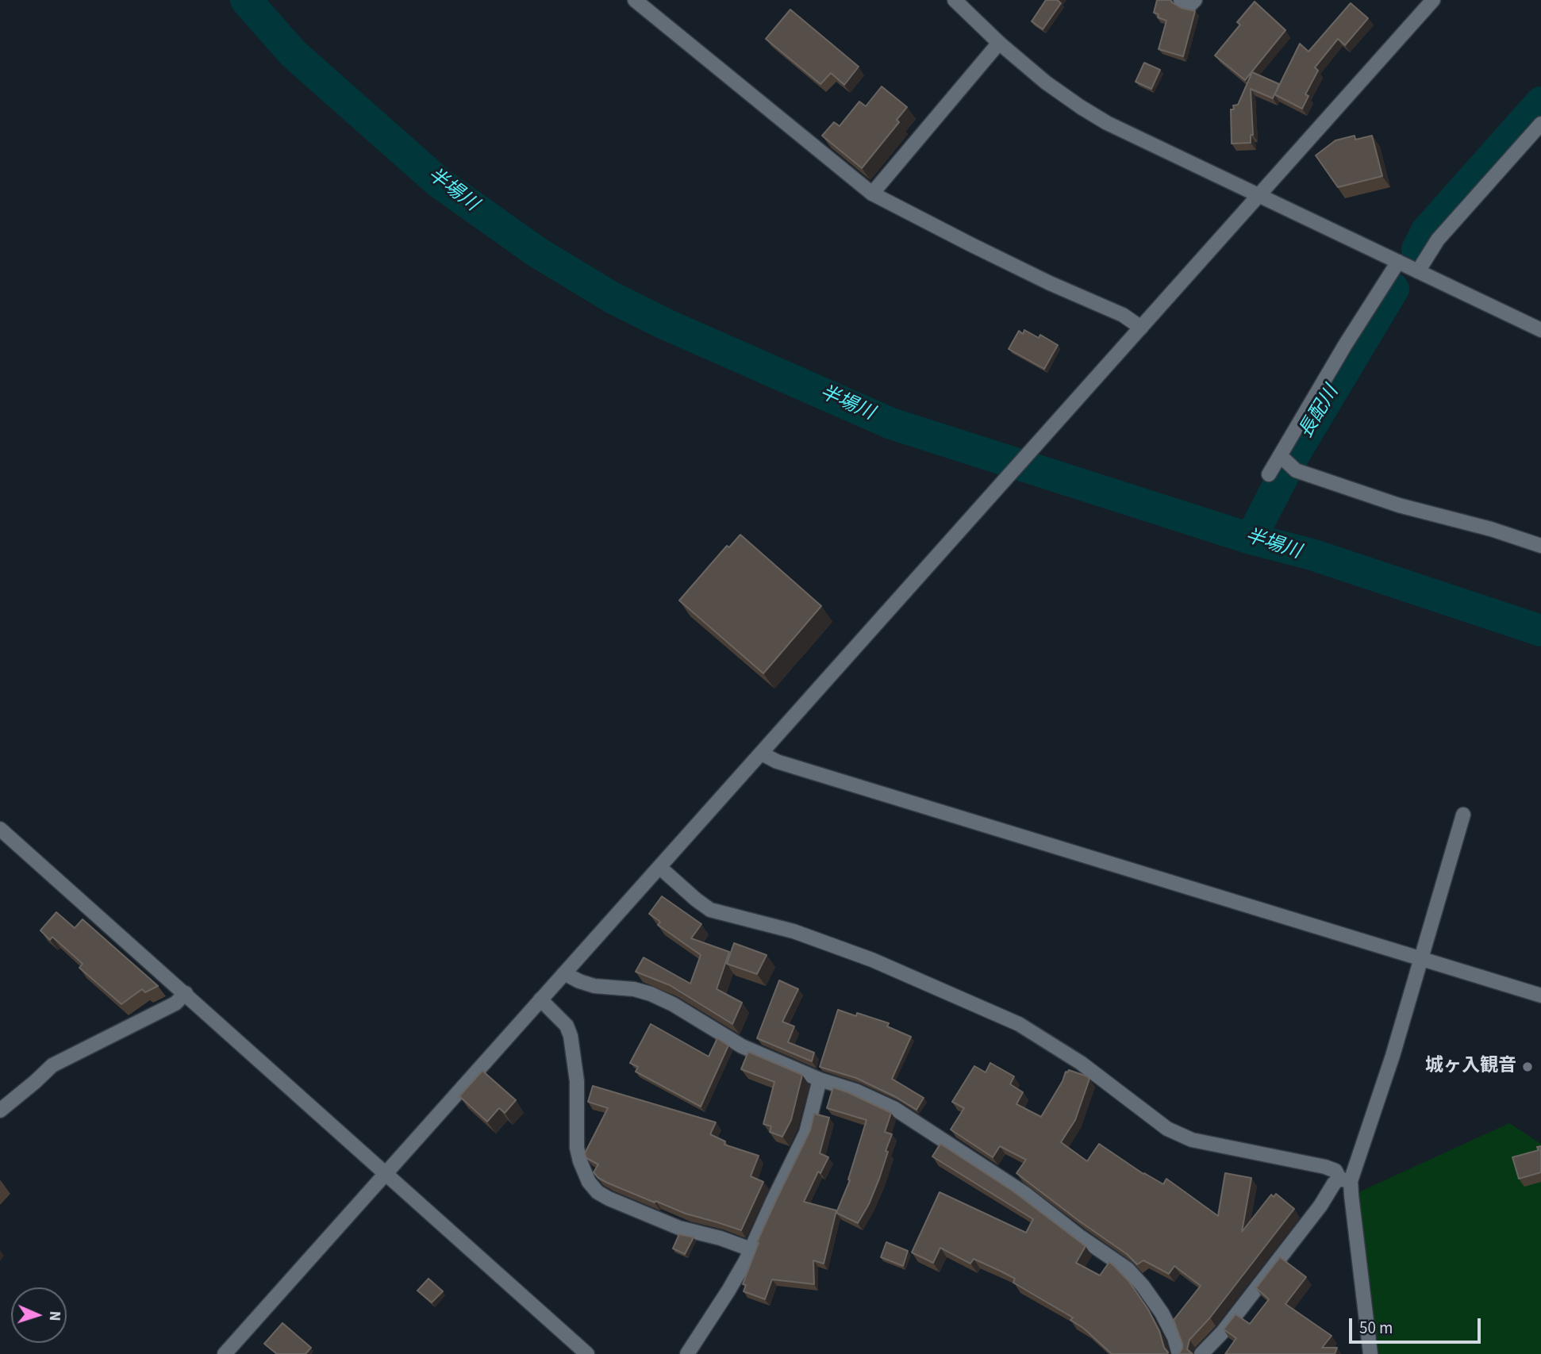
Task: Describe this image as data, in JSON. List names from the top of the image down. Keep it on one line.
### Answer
{"water":["半場川","長配川"],"places":["城ヶ入観音"],"scale_bar":"50 m","north":"right"}
